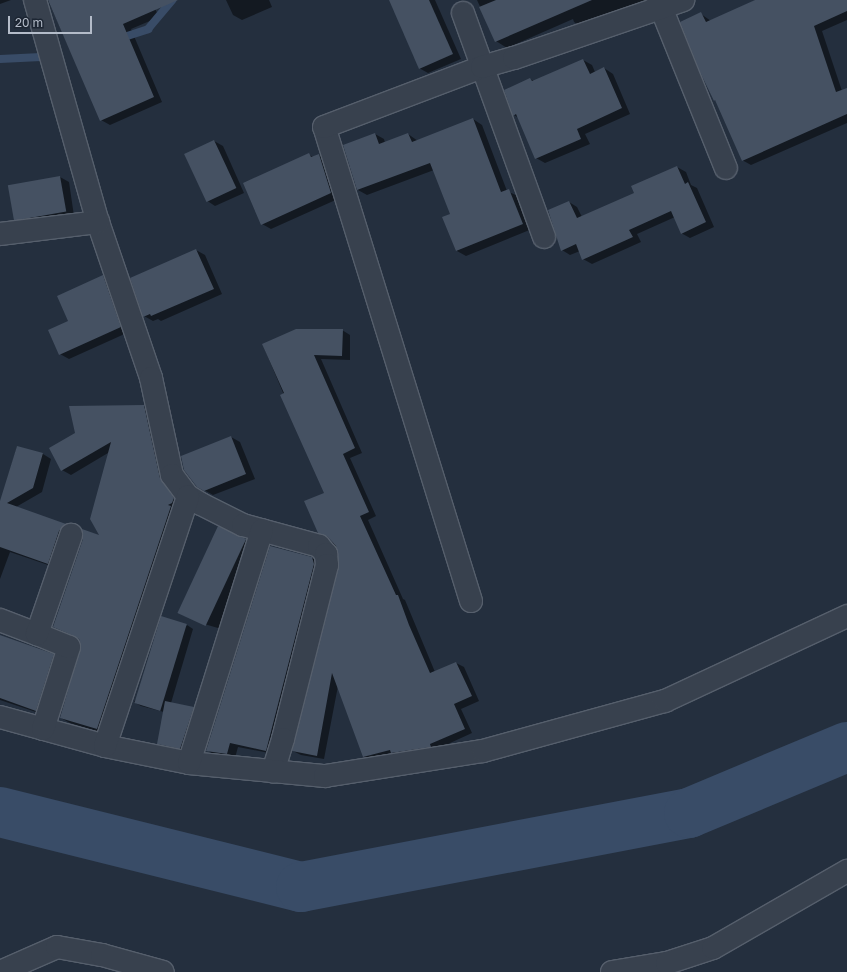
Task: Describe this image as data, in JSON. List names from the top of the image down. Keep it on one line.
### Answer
{"scale_bar":"20 m"}
